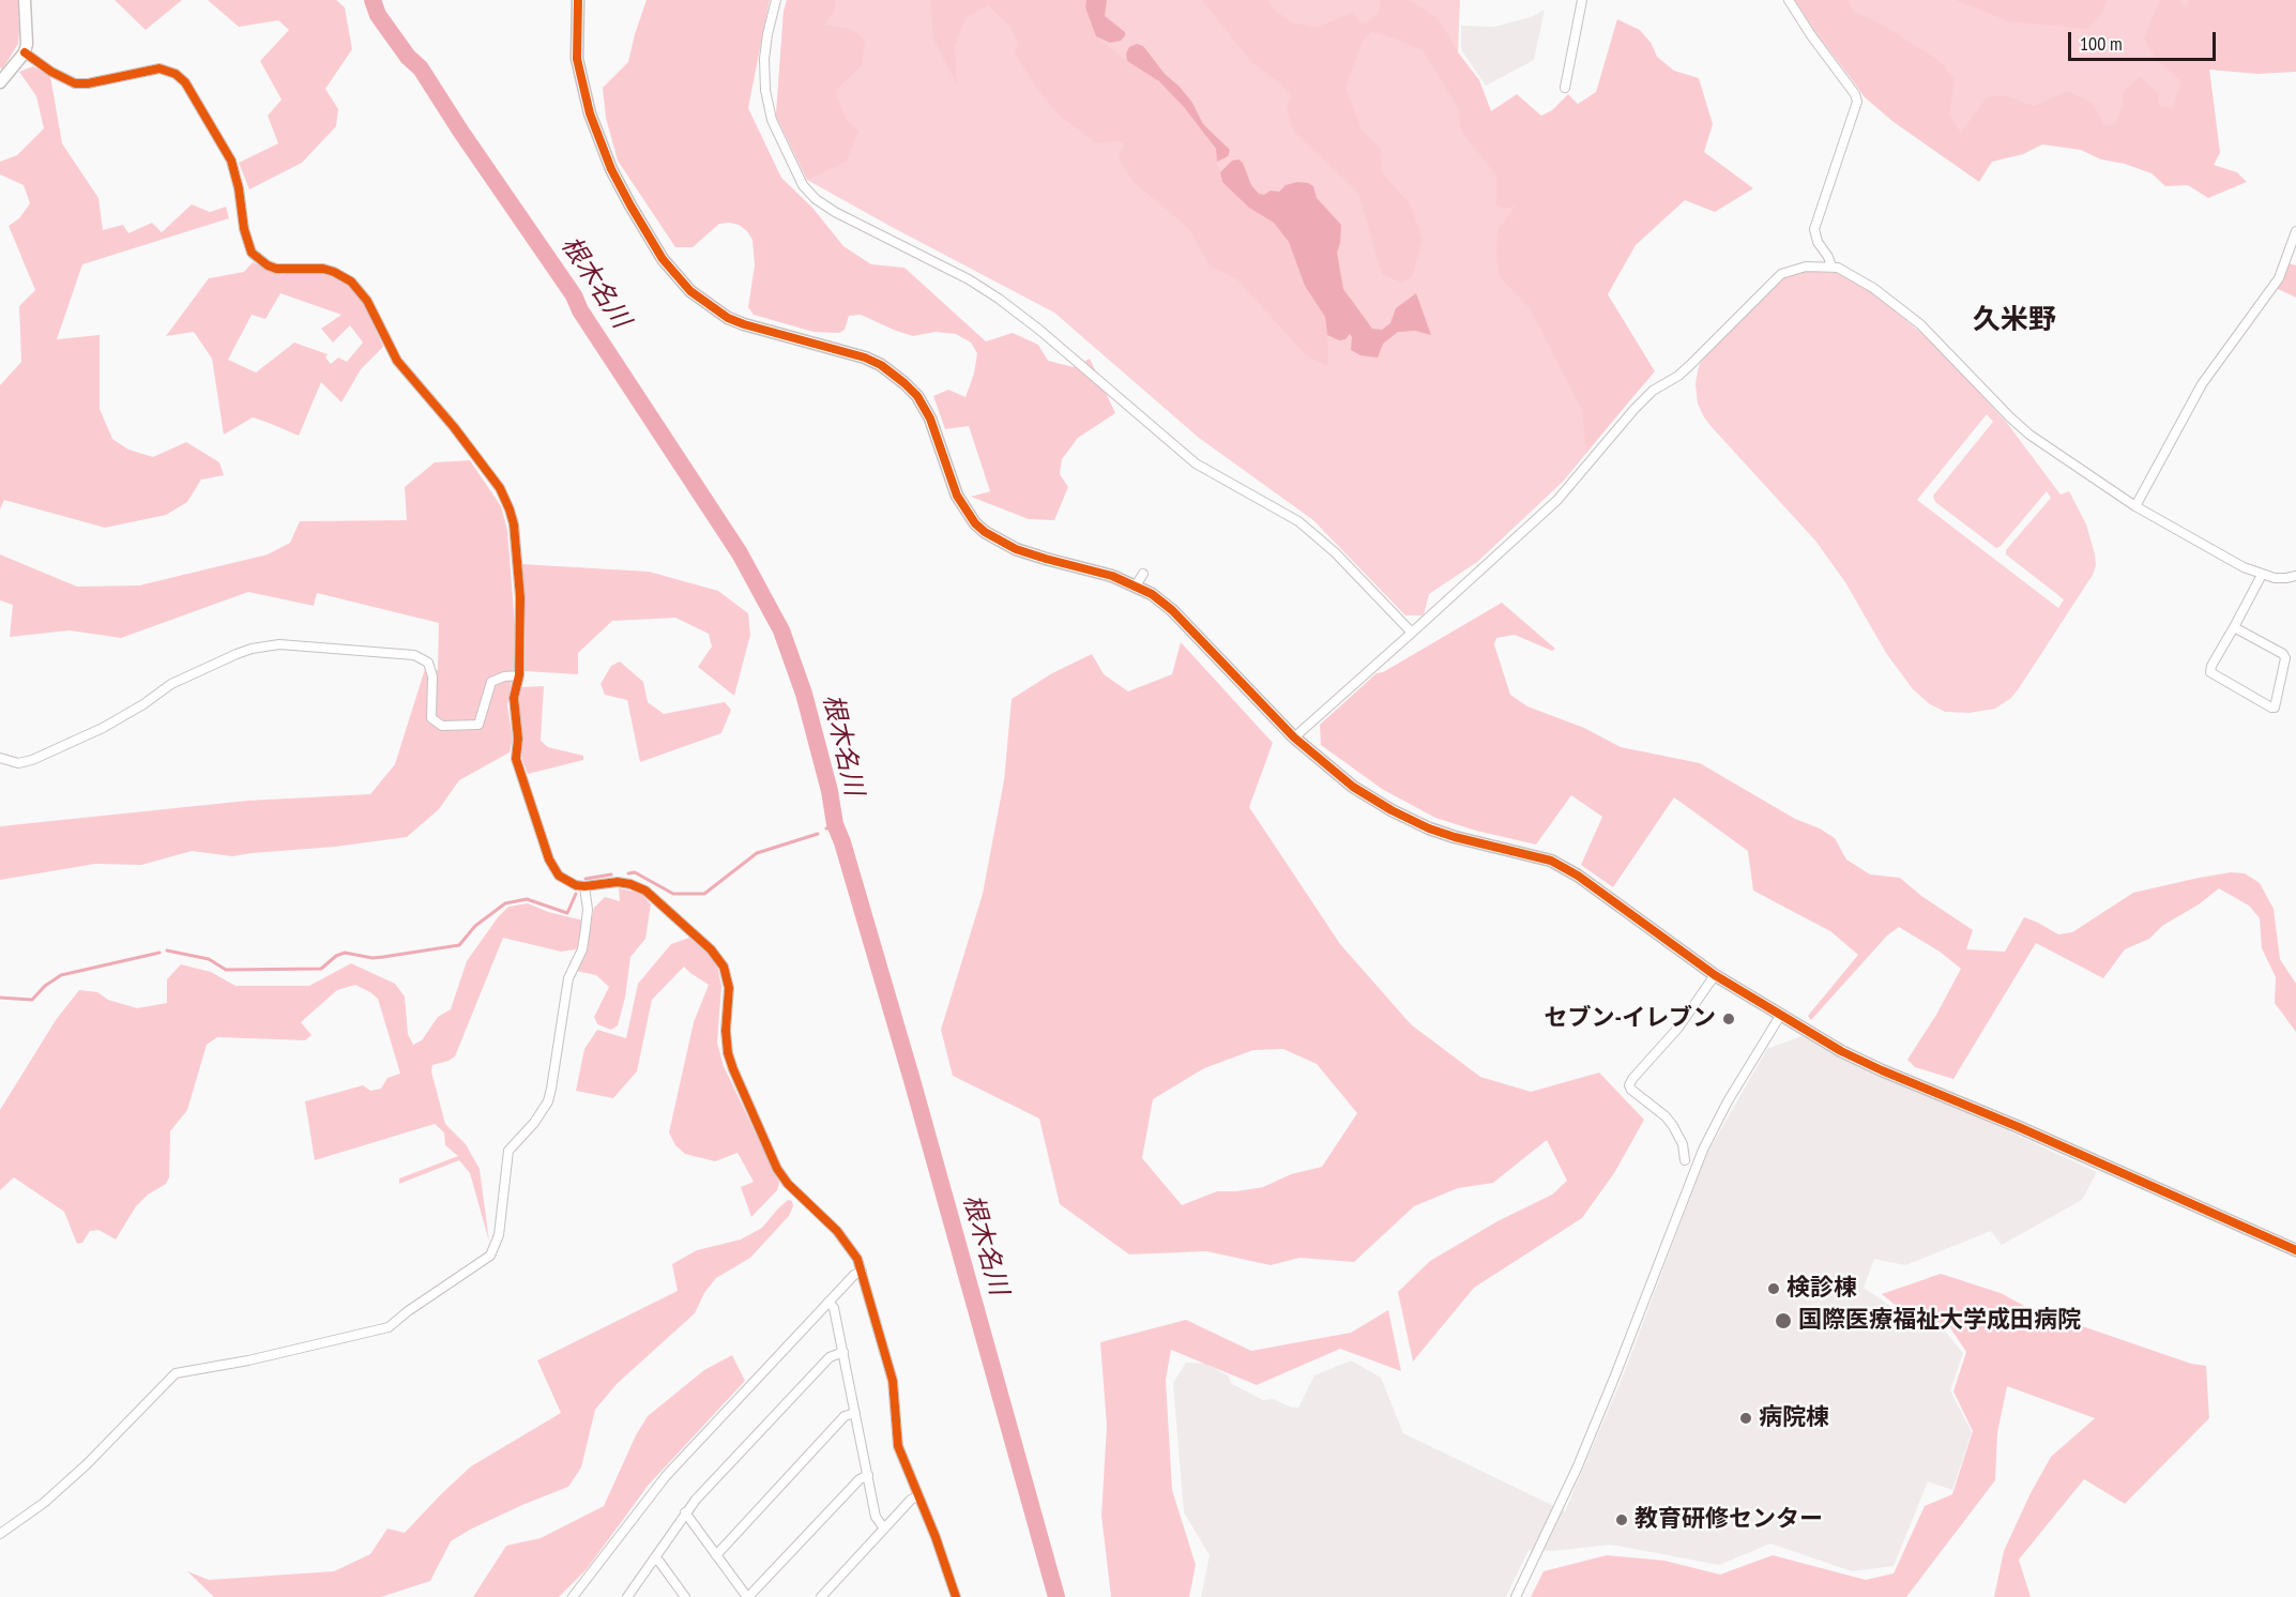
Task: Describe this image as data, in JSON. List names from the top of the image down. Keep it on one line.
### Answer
{"districts":["久米野"],"water":["根木名川"],"places":["セブン-イレブン","検診棟","国際医療福祉大学成田病院","病院棟","教育研修センター"],"scale_bar":"100 m"}
